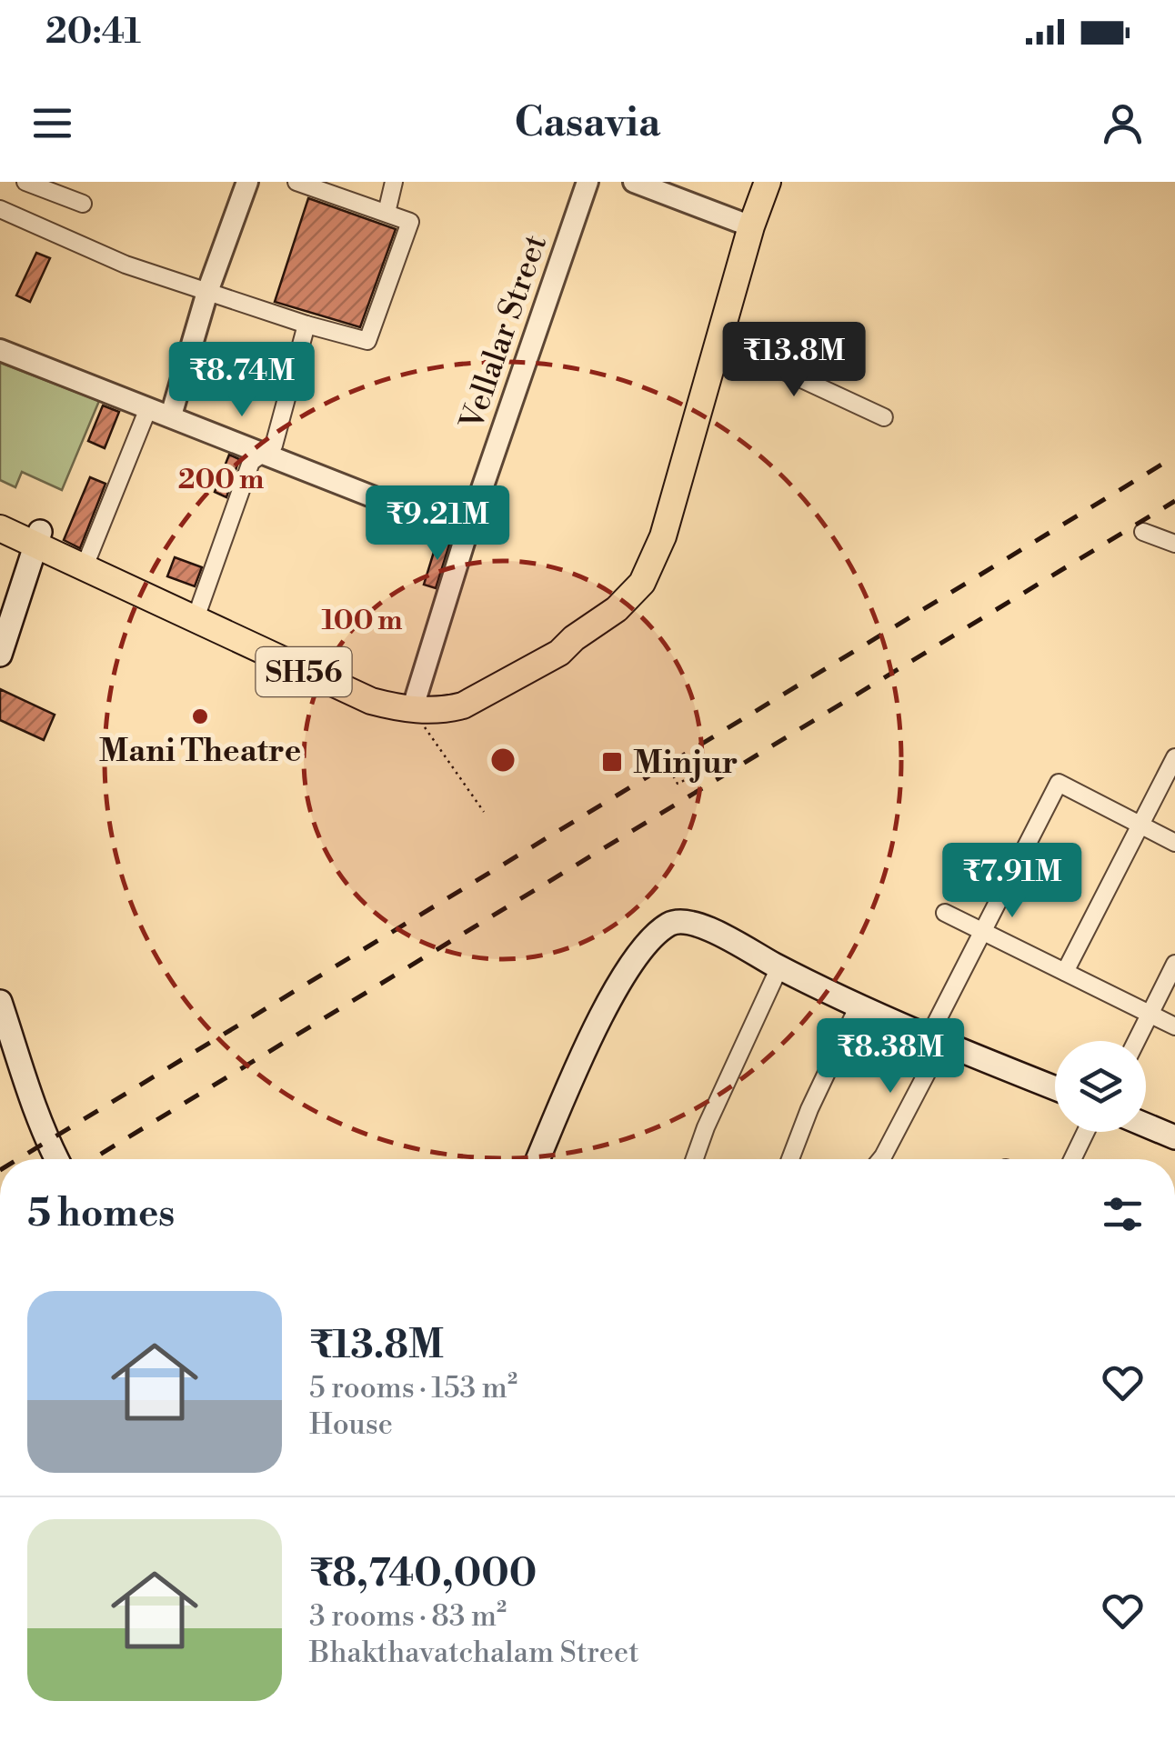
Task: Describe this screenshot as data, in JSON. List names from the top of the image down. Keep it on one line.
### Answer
{"streets":{"main road":["SH56"],"street":["Vellalar Street"]},"crossings":[["Vellalar Street","SH56"]],"places":{"other":["Mani Theatre"],"transit":["Minjur"]},"page":{"status":"20:41","header":"Casavia","price":["₹13.8M","₹8.74M","₹9.21M","₹7.91M","₹8.38M"],"heading":"5 homes","list":[{"name":"₹13.8M","note":"5 rooms · 153 m² · House"},{"name":"₹8,740,000","note":"3 rooms · 83 m² · Bhakthavatchalam Street"}]},"rings":["200 m","100 m"]}
